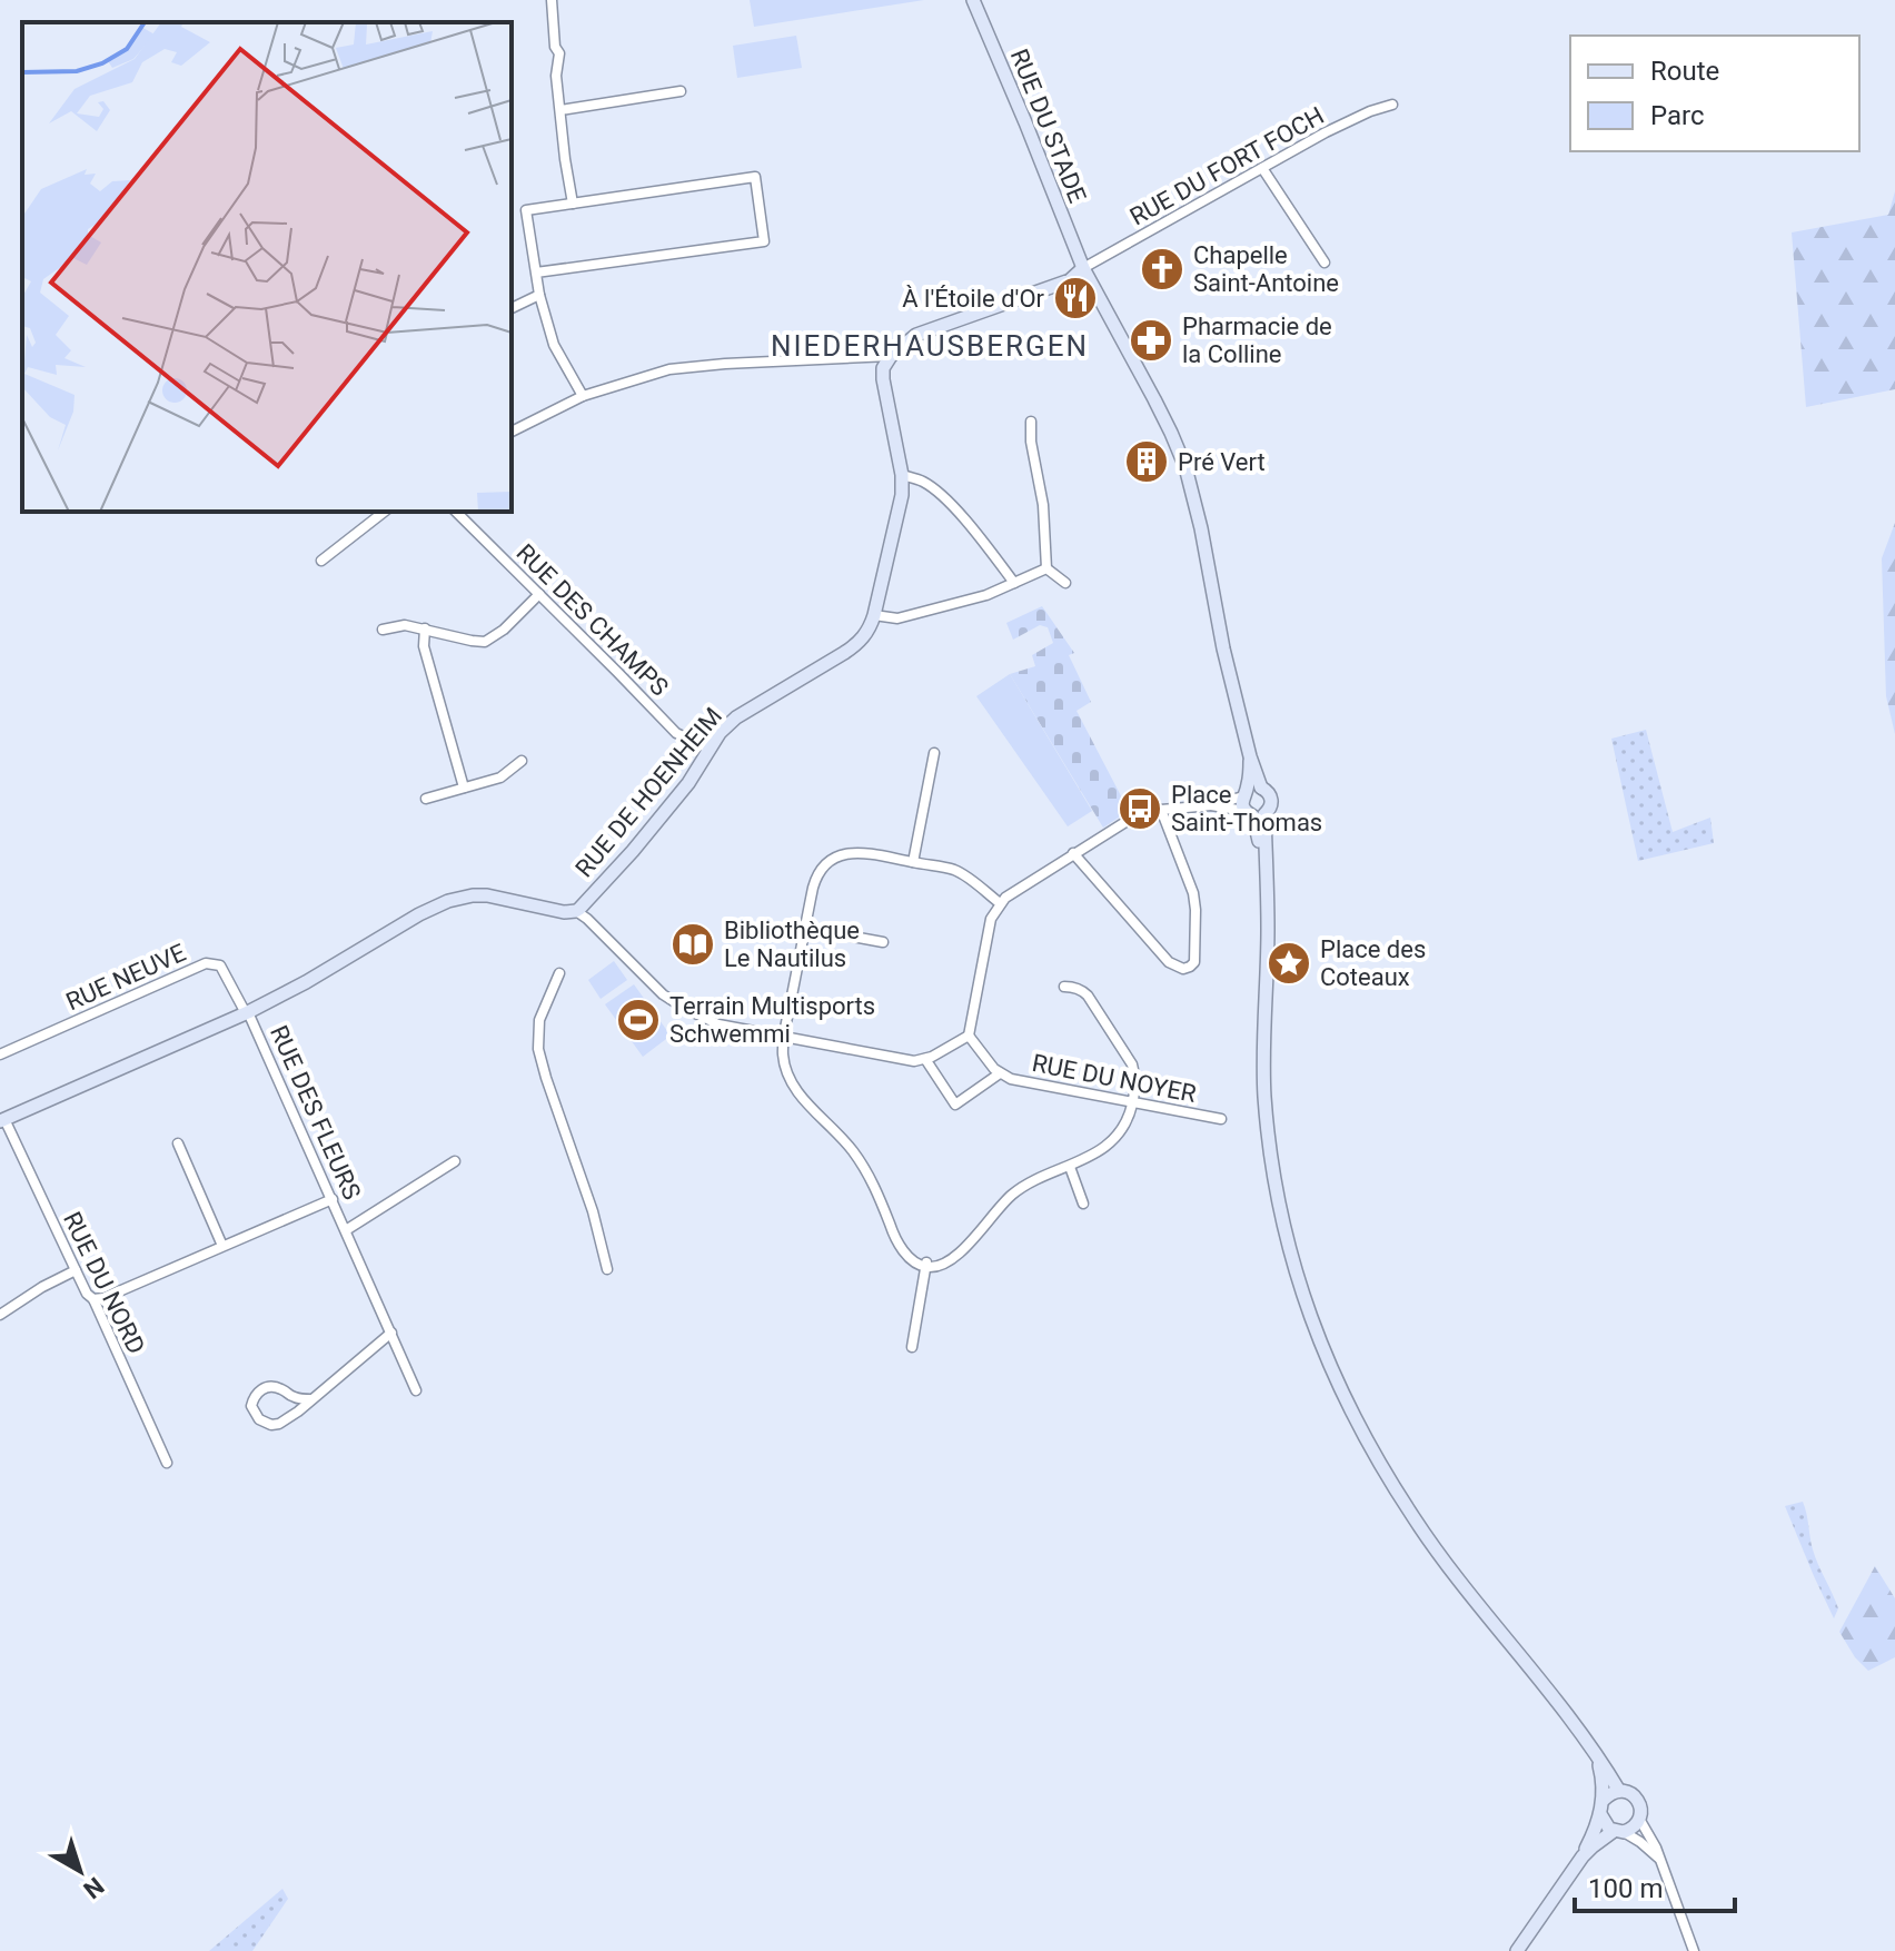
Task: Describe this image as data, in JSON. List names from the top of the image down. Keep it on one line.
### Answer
{"streets":{"street":["RUE DU STADE","RUE DU FORT FOCH","RUE DES CHAMPS","RUE DE HOENHEIM","RUE NEUVE","RUE DU NOYER","RUE DES FLEURS","RUE DU NORD"]},"crossings":[["RUE DU STADE","RUE DU FORT FOCH"],["RUE DES CHAMPS","RUE DE HOENHEIM"],["RUE DE HOENHEIM","RUE NEUVE"],["RUE DE HOENHEIM","RUE DES FLEURS"],["RUE DE HOENHEIM","RUE DU NORD"],["RUE NEUVE","RUE DES FLEURS"]],"districts":["NIEDERHAUSBERGEN"],"places":{"church":["Chapelle Saint-Antoine"],"restaurant":["À l'Étoile d'Or"],"pharmacy":["Pharmacie de la Colline"],"building":["Pré Vert"],"bus stop":["Place Saint-Thomas"],"library":["Bibliothèque Le Nautilus"],"place":["Place des Coteaux"],"sports":["Terrain Multisports Schwemmi"]},"legend":["Route","Parc"],"scale_bar":"100 m","north":"bottom right"}
